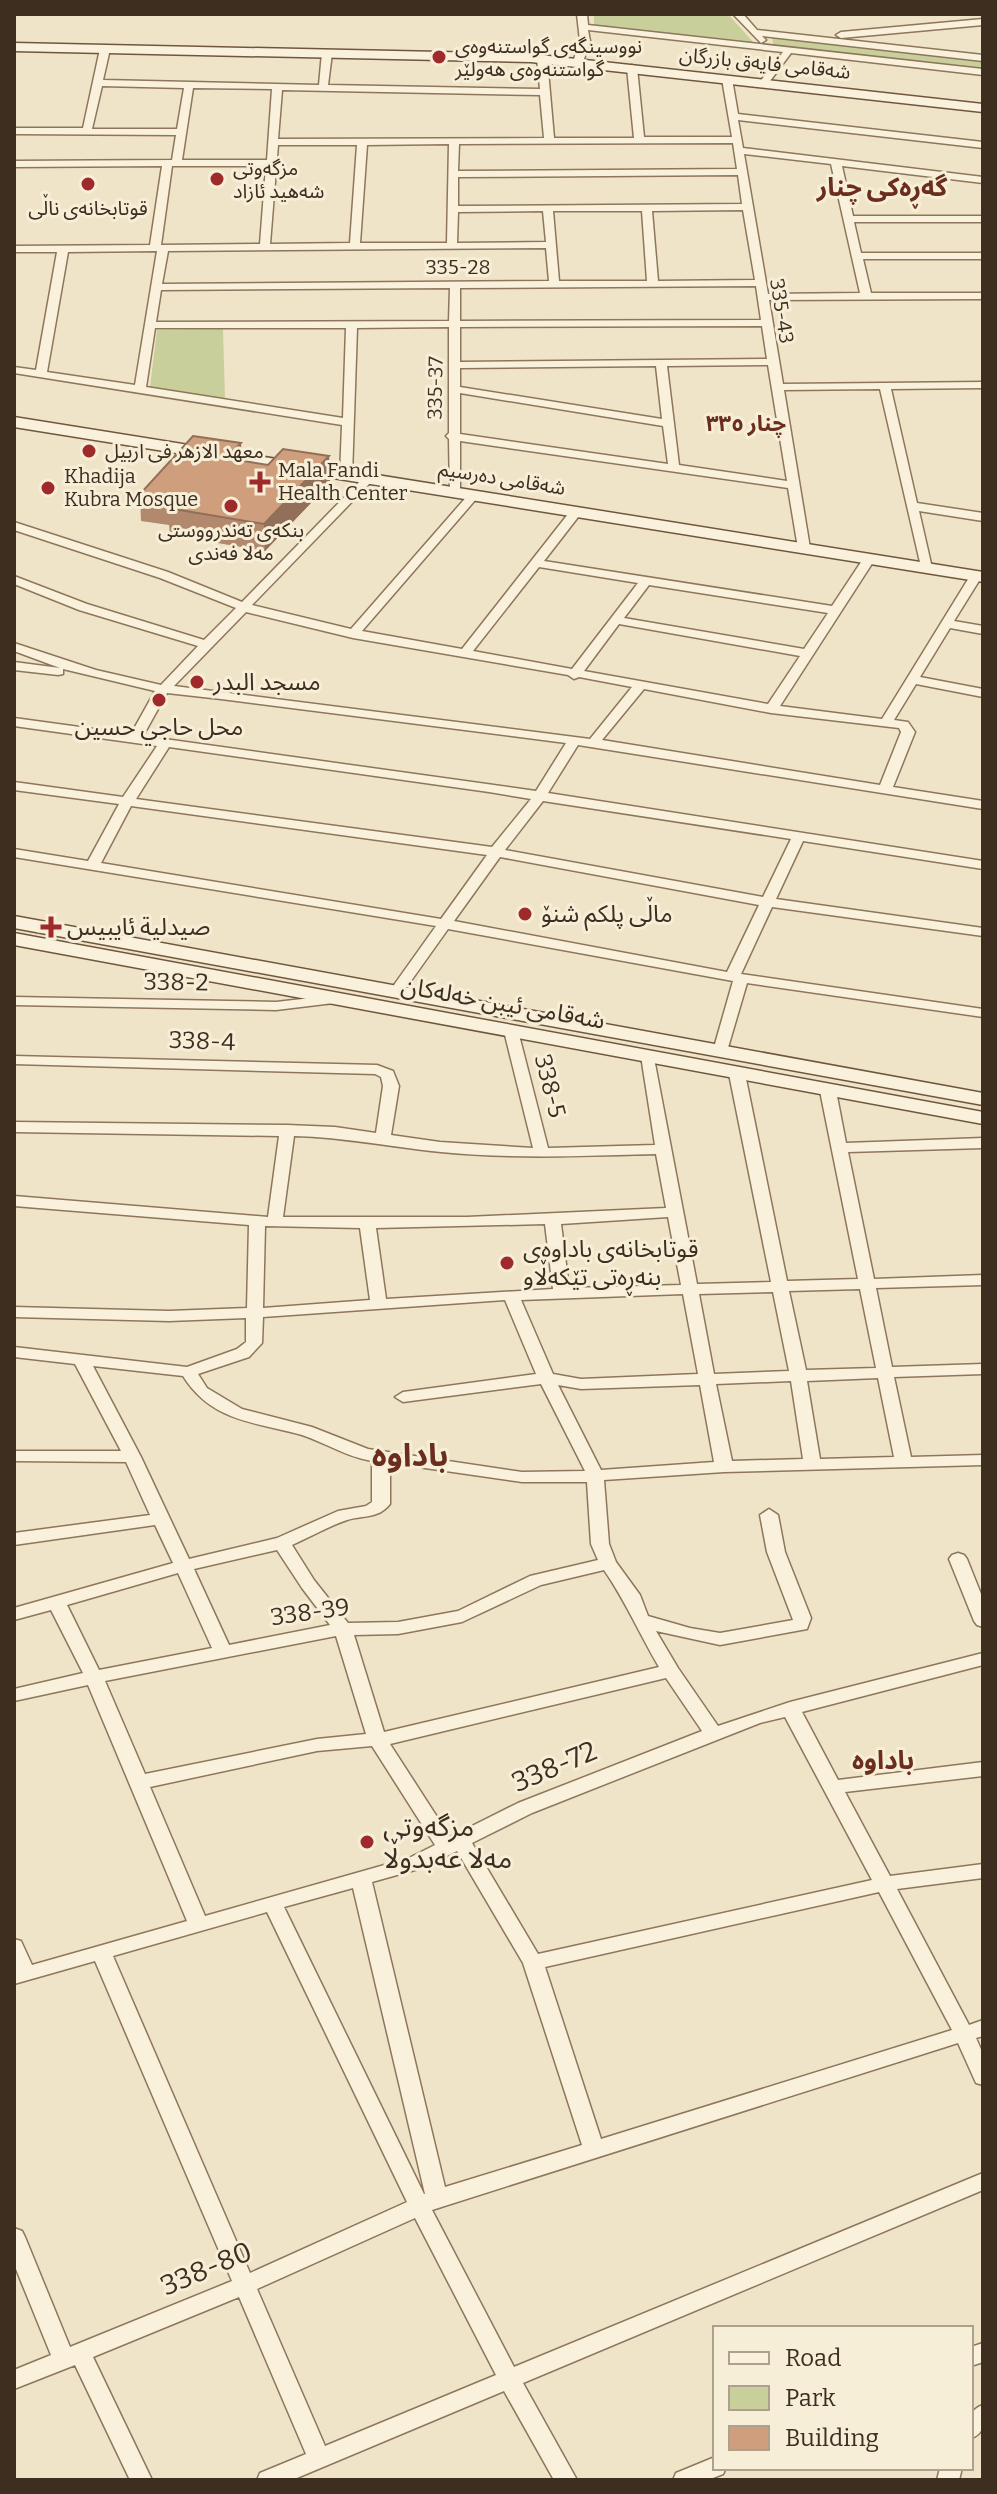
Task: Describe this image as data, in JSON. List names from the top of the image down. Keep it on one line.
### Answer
{"streets":{"street":["شەقامی فایەق بازرگان","335-28","335-43","335-37","شەقامی دەرسیم","338-2","شەقامی ئیبن خەلەکان","338-4","338-5","338-39","338-72","338-80"]},"crossings":[["شەقامی فایەق بازرگان","335-43"],["335-28","335-43"],["335-28","335-37"],["335-43","شەقامی دەرسیم"],["335-37","شەقامی دەرسیم"],["338-2","شەقامی ئیبن خەلەکان"],["شەقامی ئیبن خەلەکان","338-5"]],"districts":["گەڕەکی چنار","چنار ٣٣٥","باداوە","باداوە"],"places":{"other":["نووسینگەی گواستنەوەی گواستنەوەی هەولێر","مزگەوتی شەهید ئازاد","قوتابخانەی ناڵی","معهد الازهر فی اربیل","Khadija Kubra Mosque","بنکەی تەندرووستی مەلا فەندی","مسجد البدر","محل حاجي حسین","ماڵی پلکم شنۆ","قوتابخانەی باداوەی بنەڕەتی تێکەڵاو","مزگەوتی مەلا عەبدوڵا"],"health":["Mala Fandi Health Center","صيدلية ئايبيس"]},"legend":["Road","Park","Building"]}
